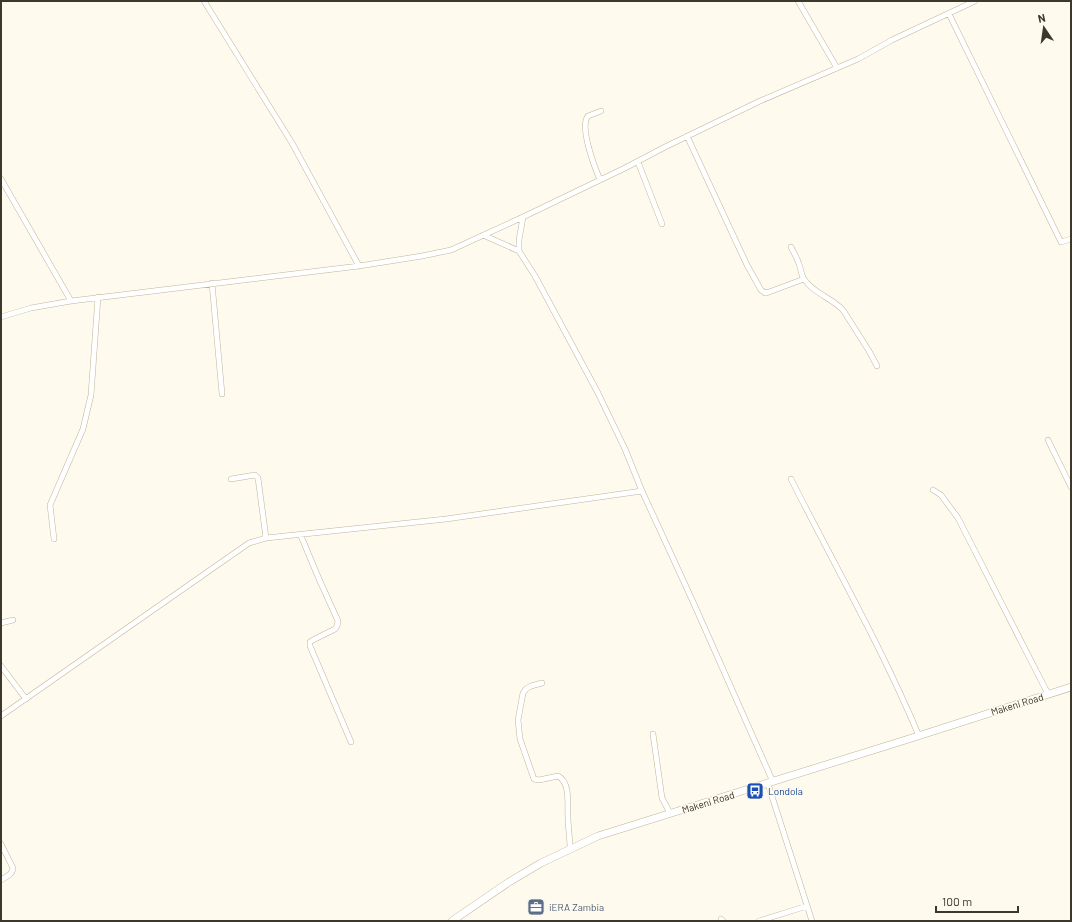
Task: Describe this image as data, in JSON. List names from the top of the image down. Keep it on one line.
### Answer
{"streets":{"main road":["Makeni Road"]},"places":{"bus stop":["Londola"],"office":["iERA Zambia"]},"scale_bar":"100 m","north":"top"}
